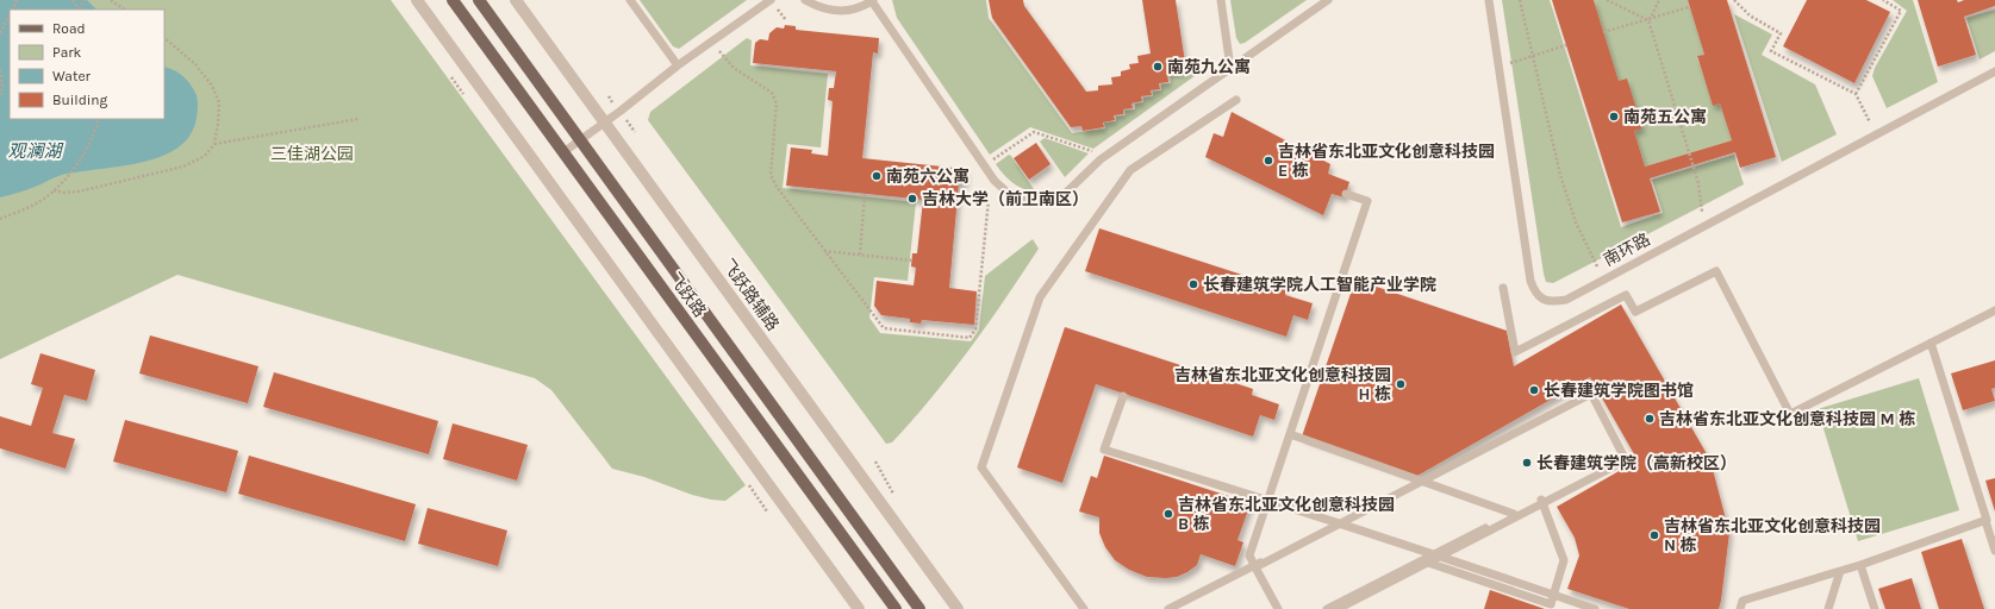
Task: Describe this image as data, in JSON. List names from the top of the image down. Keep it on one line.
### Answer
{"streets":{"main road":["飞跃路"],"street":["飞跃路辅路"],"lane":["南环路"]},"water":["观澜湖"],"parks":["三佳湖公园"],"places":["南苑九公寓","南苑五公寓","吉林省东北亚文化创意科技园 E 栋","南苑六公寓","吉林大学（前卫南区）","长春建筑学院人工智能产业学院","吉林省东北亚文化创意科技园 H 栋","长春建筑学院图书馆","吉林省东北亚文化创意科技园 M 栋","长春建筑学院（高新校区）","吉林省东北亚文化创意科技园 B 栋","吉林省东北亚文化创意科技园 N 栋"],"legend":["Road","Park","Water","Building"]}
